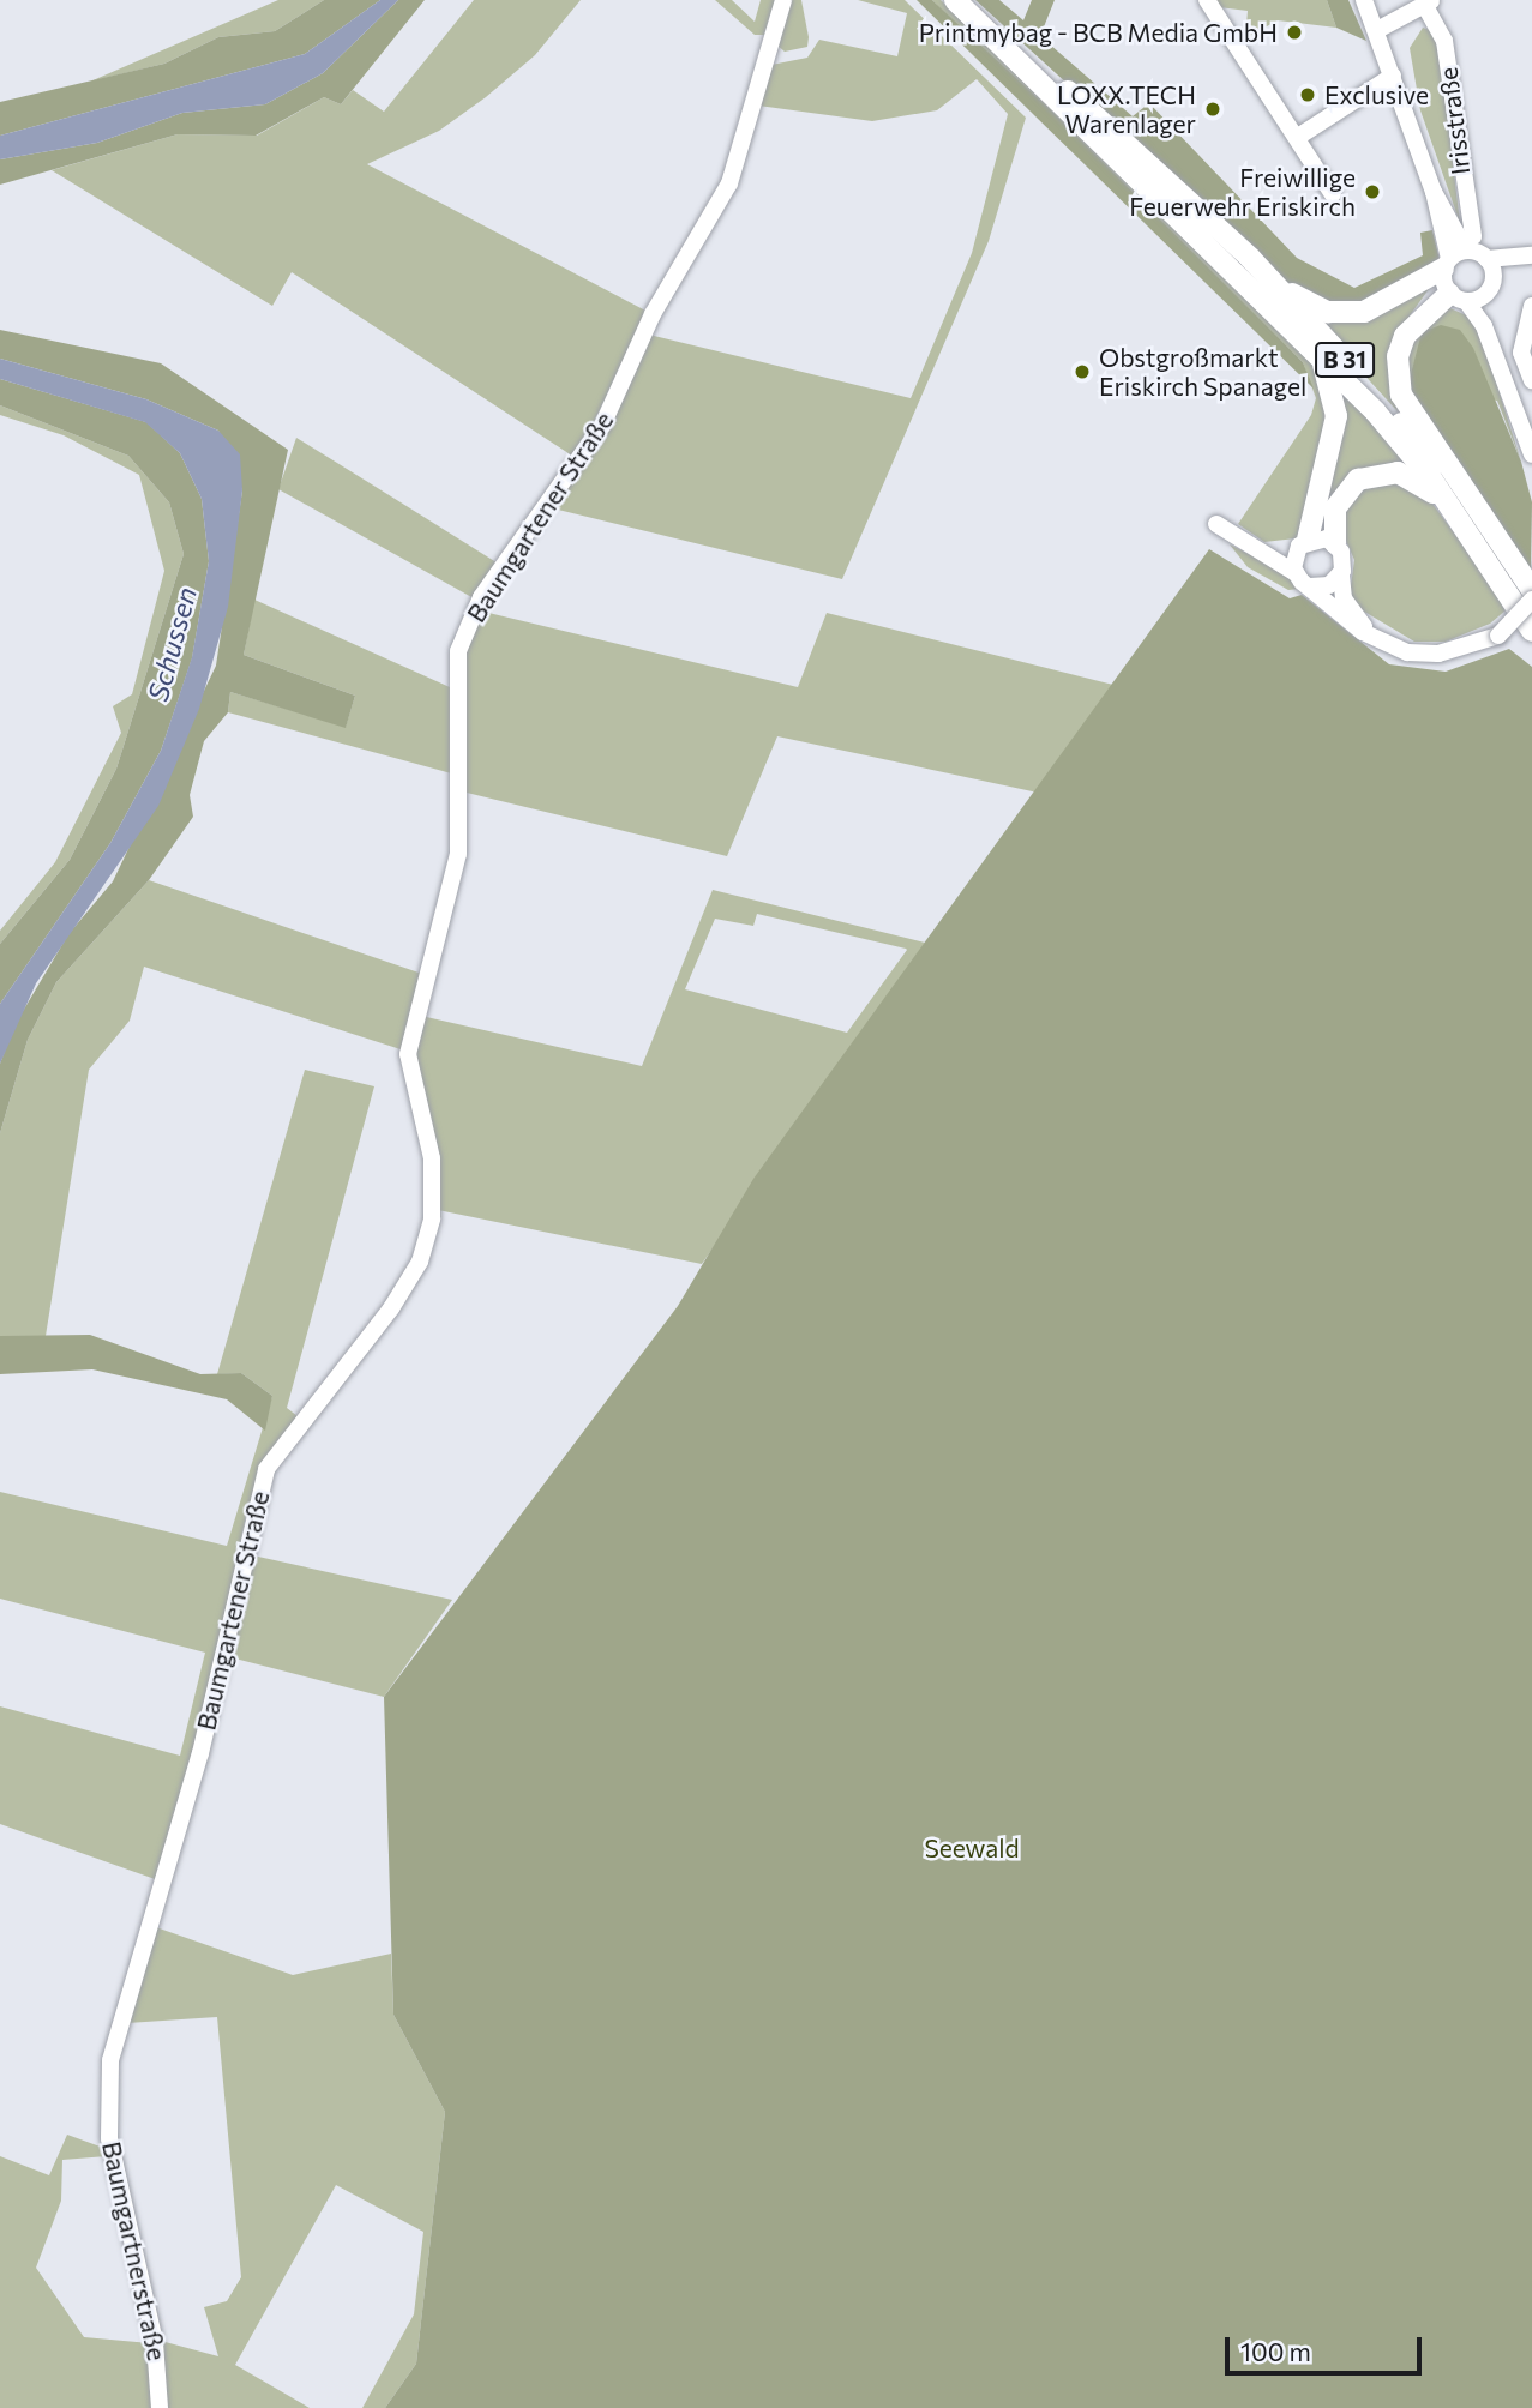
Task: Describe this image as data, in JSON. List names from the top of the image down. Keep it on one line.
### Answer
{"streets":{"main road":["B 31"],"street":["Irisstraße","Baumgartener Straße","Baumgartnerstraße"]},"crossings":[["Baumgartener Straße","Baumgartnerstraße"]],"water":["Schussen"],"parks":["Seewald"],"places":["Printmybag - BCB Media GmbH","Exclusive","LOXX.TECH Warenlager","Freiwillige Feuerwehr Eriskirch","Obstgroßmarkt Eriskirch Spanagel"],"scale_bar":"100 m"}
